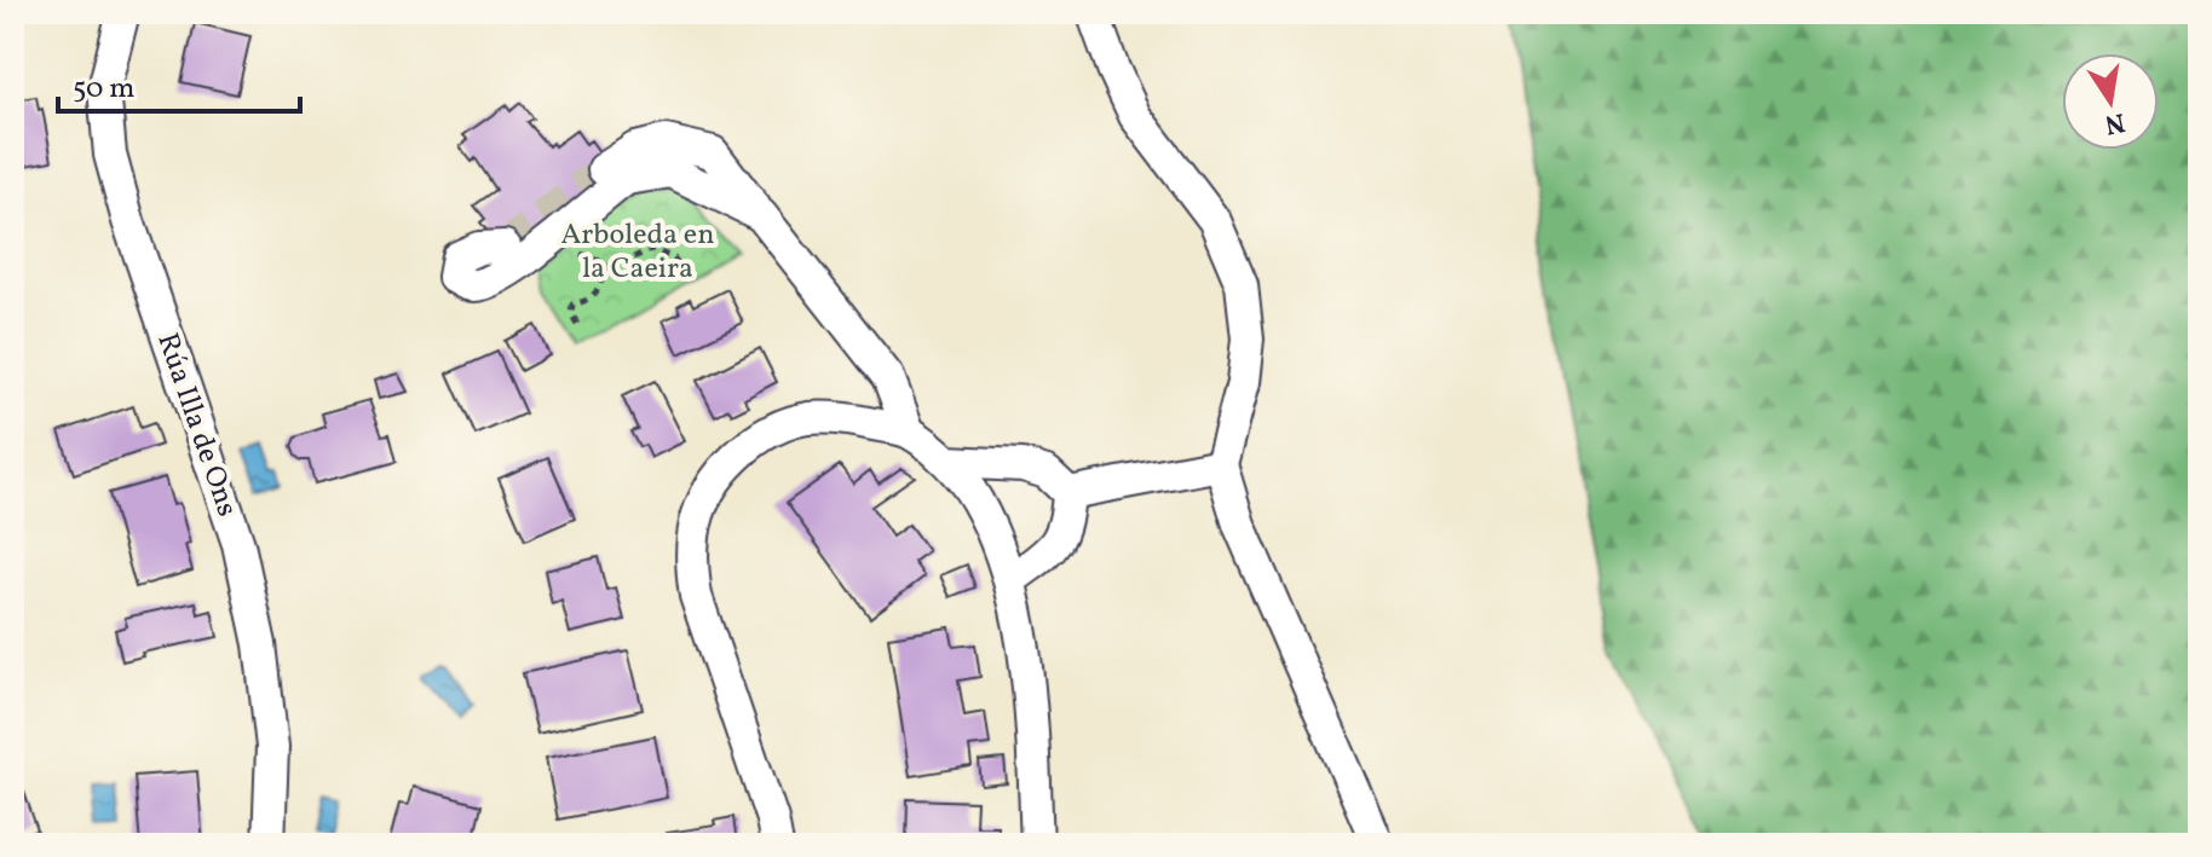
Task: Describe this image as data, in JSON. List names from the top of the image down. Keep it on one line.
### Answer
{"streets":{"street":["Rúa Illa de Ons"]},"parks":["Arboleda en la Caeira"],"scale_bar":"50 m","north":"bottom"}
